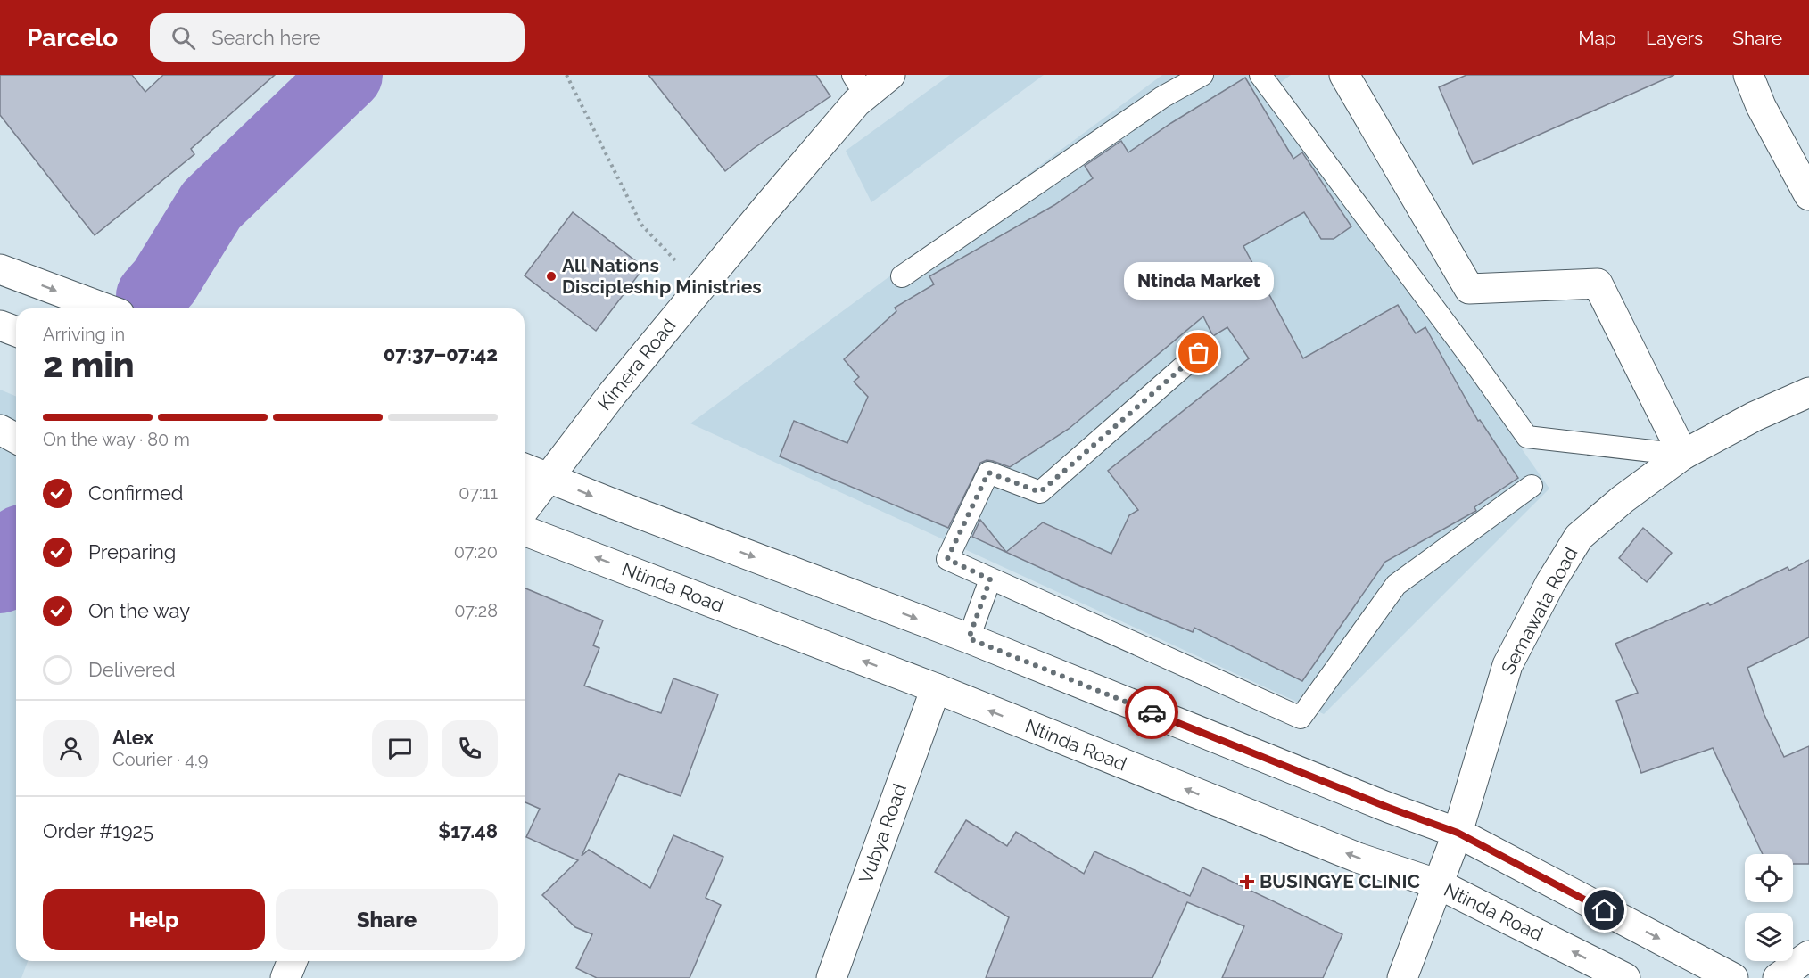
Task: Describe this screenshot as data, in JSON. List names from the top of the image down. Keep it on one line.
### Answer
{"streets":{"main road":["Kimera Road","Ntinda Road","Semawata Road","Vubya Road"]},"crossings":[["Ntinda Road","Semawata Road"],["Ntinda Road","Vubya Road"]],"places":{"other":["All Nations Discipleship Ministries","Ntinda Market"],"health":["BUSINGYE CLINIC"]},"page":{"header":"Parcelo","search":"Search here","nav":["Map","Layers","Share"],"bubble":"Ntinda Market","heading":["2 min","Arriving in","07:37–07:42"],"panel":["Alex","Courier · 4.9","Order #1925","$17.48"],"bar":"On the way · 80 m","list":[["Confirmed","07:11"],["Preparing","07:20"],["On the way","07:28"],"Delivered"],"buttons":["Help","Share"]}}
